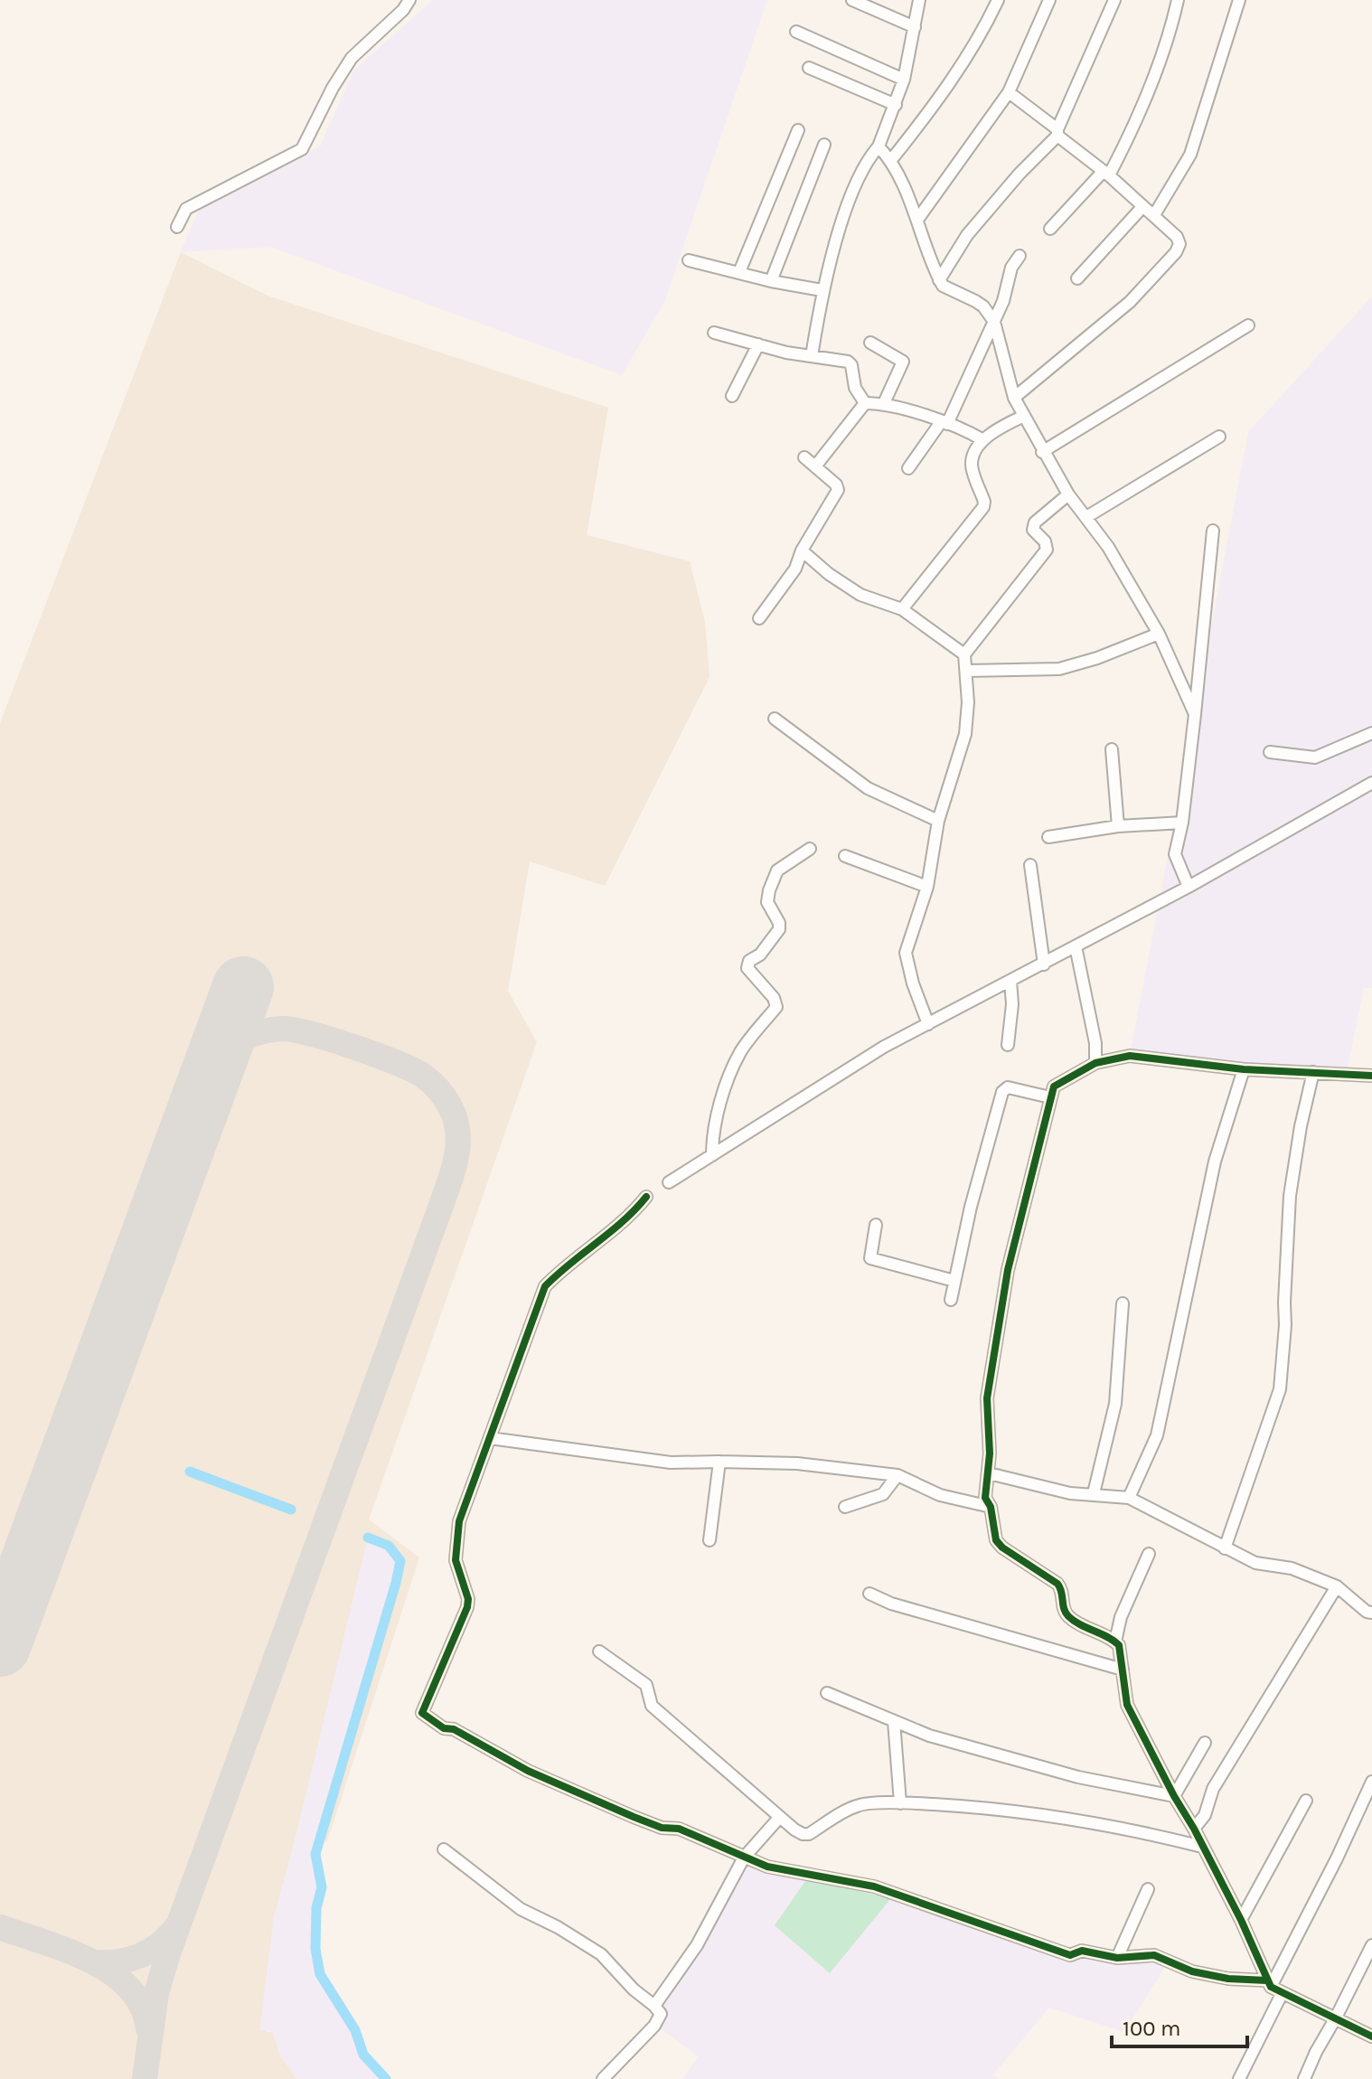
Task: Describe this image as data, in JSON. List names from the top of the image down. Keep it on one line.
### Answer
{"scale_bar":"100 m"}
